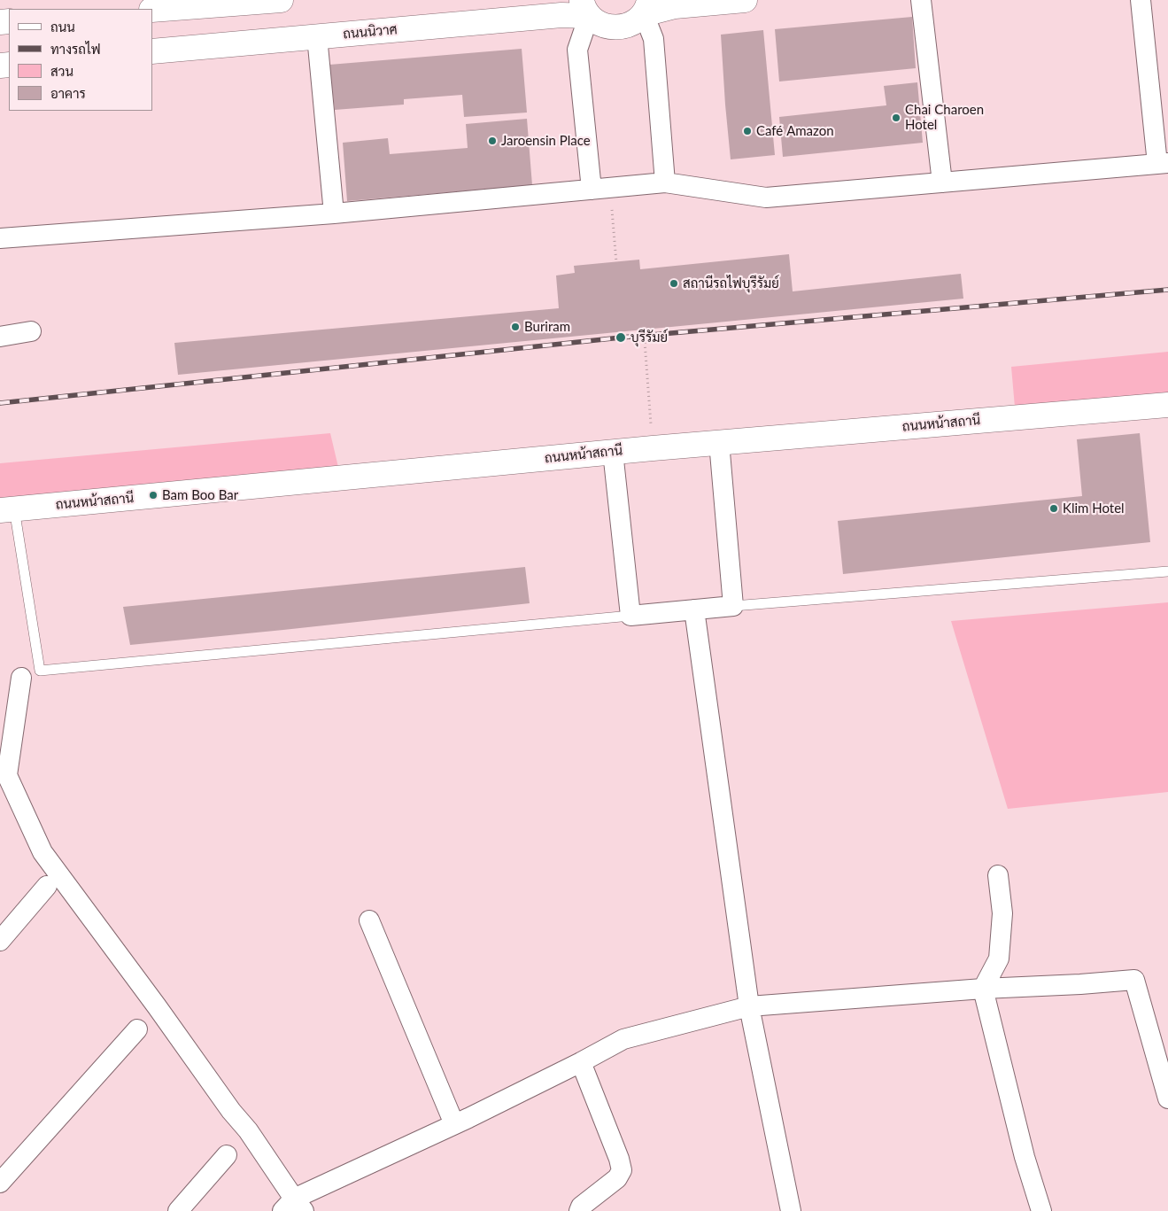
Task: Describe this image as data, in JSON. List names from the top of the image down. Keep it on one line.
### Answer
{"streets":{"street":["ถนนนิวาศ","ถนนหน้าสถานี"]},"places":["Chai Charoen Hotel","Café Amazon","Jaroensin Place","สถานีรถไฟบุรีรัมย์","Buriram","บุรีรัมย์","Bam Boo Bar","Klim Hotel"],"legend":["ถนน","ทางรถไฟ","สวน","อาคาร"]}
